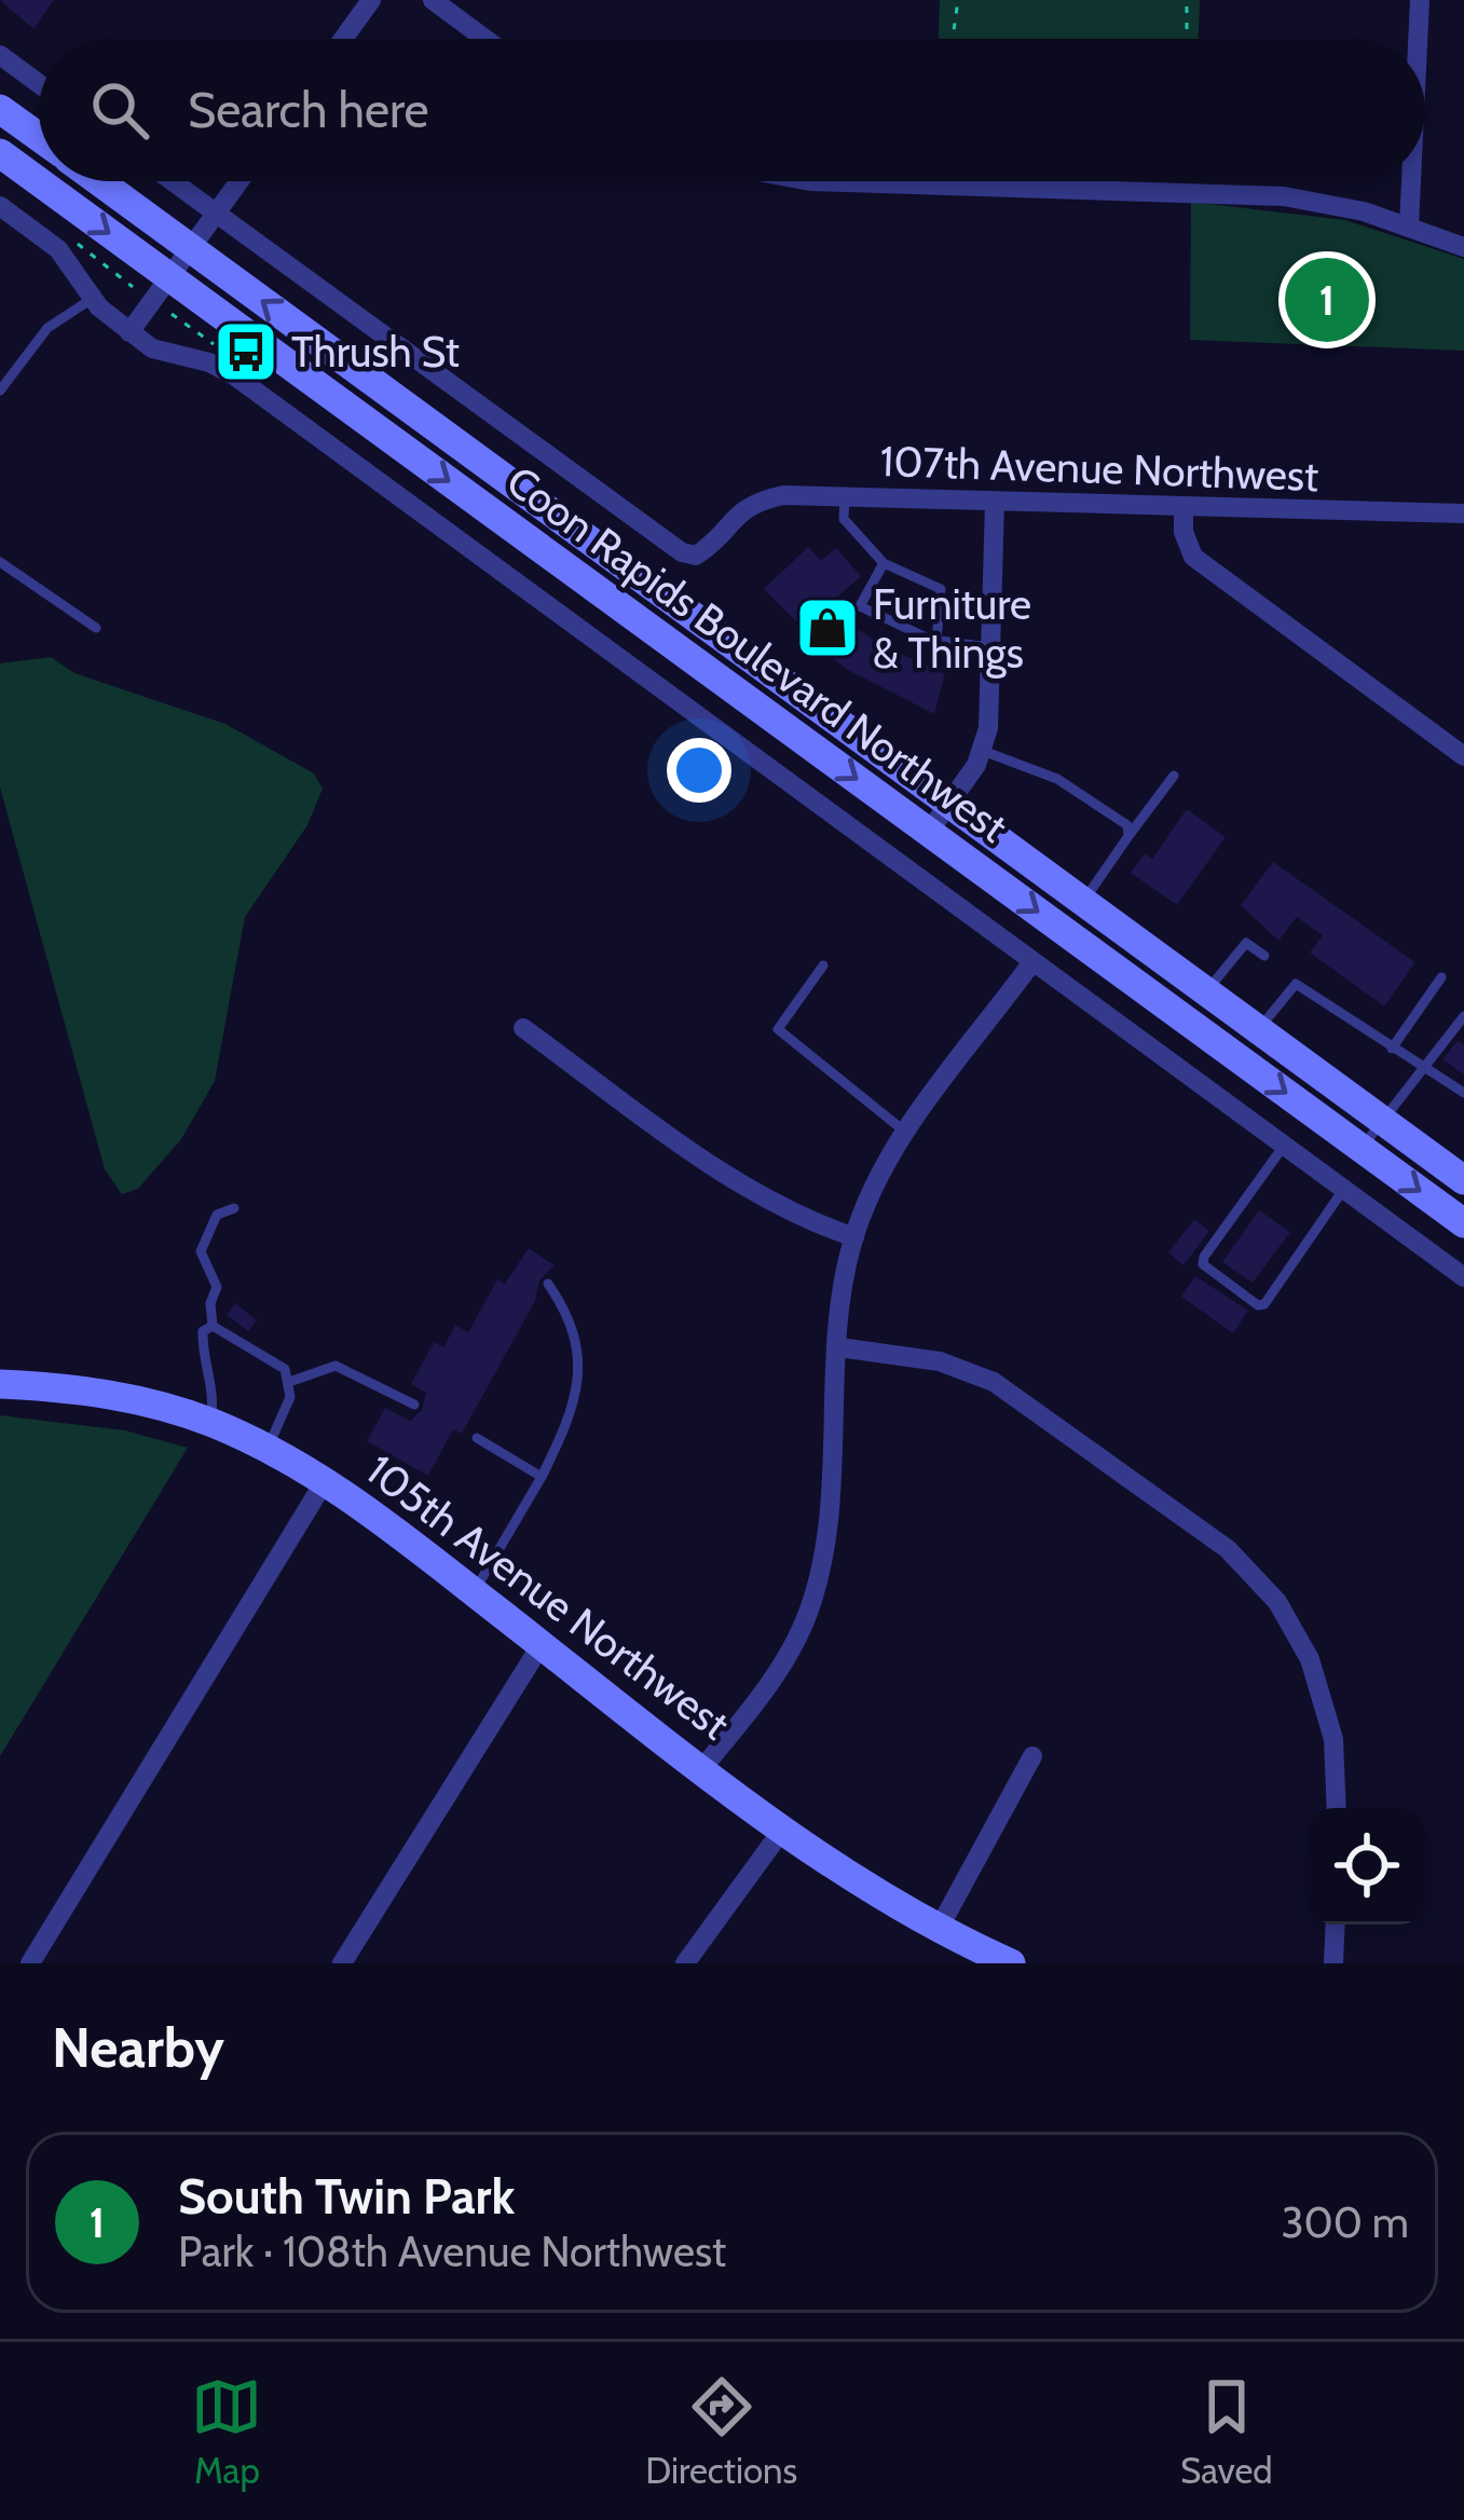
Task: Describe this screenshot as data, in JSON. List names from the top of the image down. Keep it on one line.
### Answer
{"streets":{"main road":["Coon Rapids Boulevard Northwest","105th Avenue Northwest"],"street":["107th Avenue Northwest"]},"crossings":[["107th Avenue Northwest","Coon Rapids Boulevard Northwest"]],"places":{"bus stop":["Thrush St"],"shop":["Furniture & Things"]},"page":{"search":"Search here","pins":"1","heading":"Nearby","list":[{"mark":"1","name":"South Twin Park","note":"Park · 108th Avenue Northwest","value":"300 m"}],"nav":["Map","Directions","Saved"]}}
